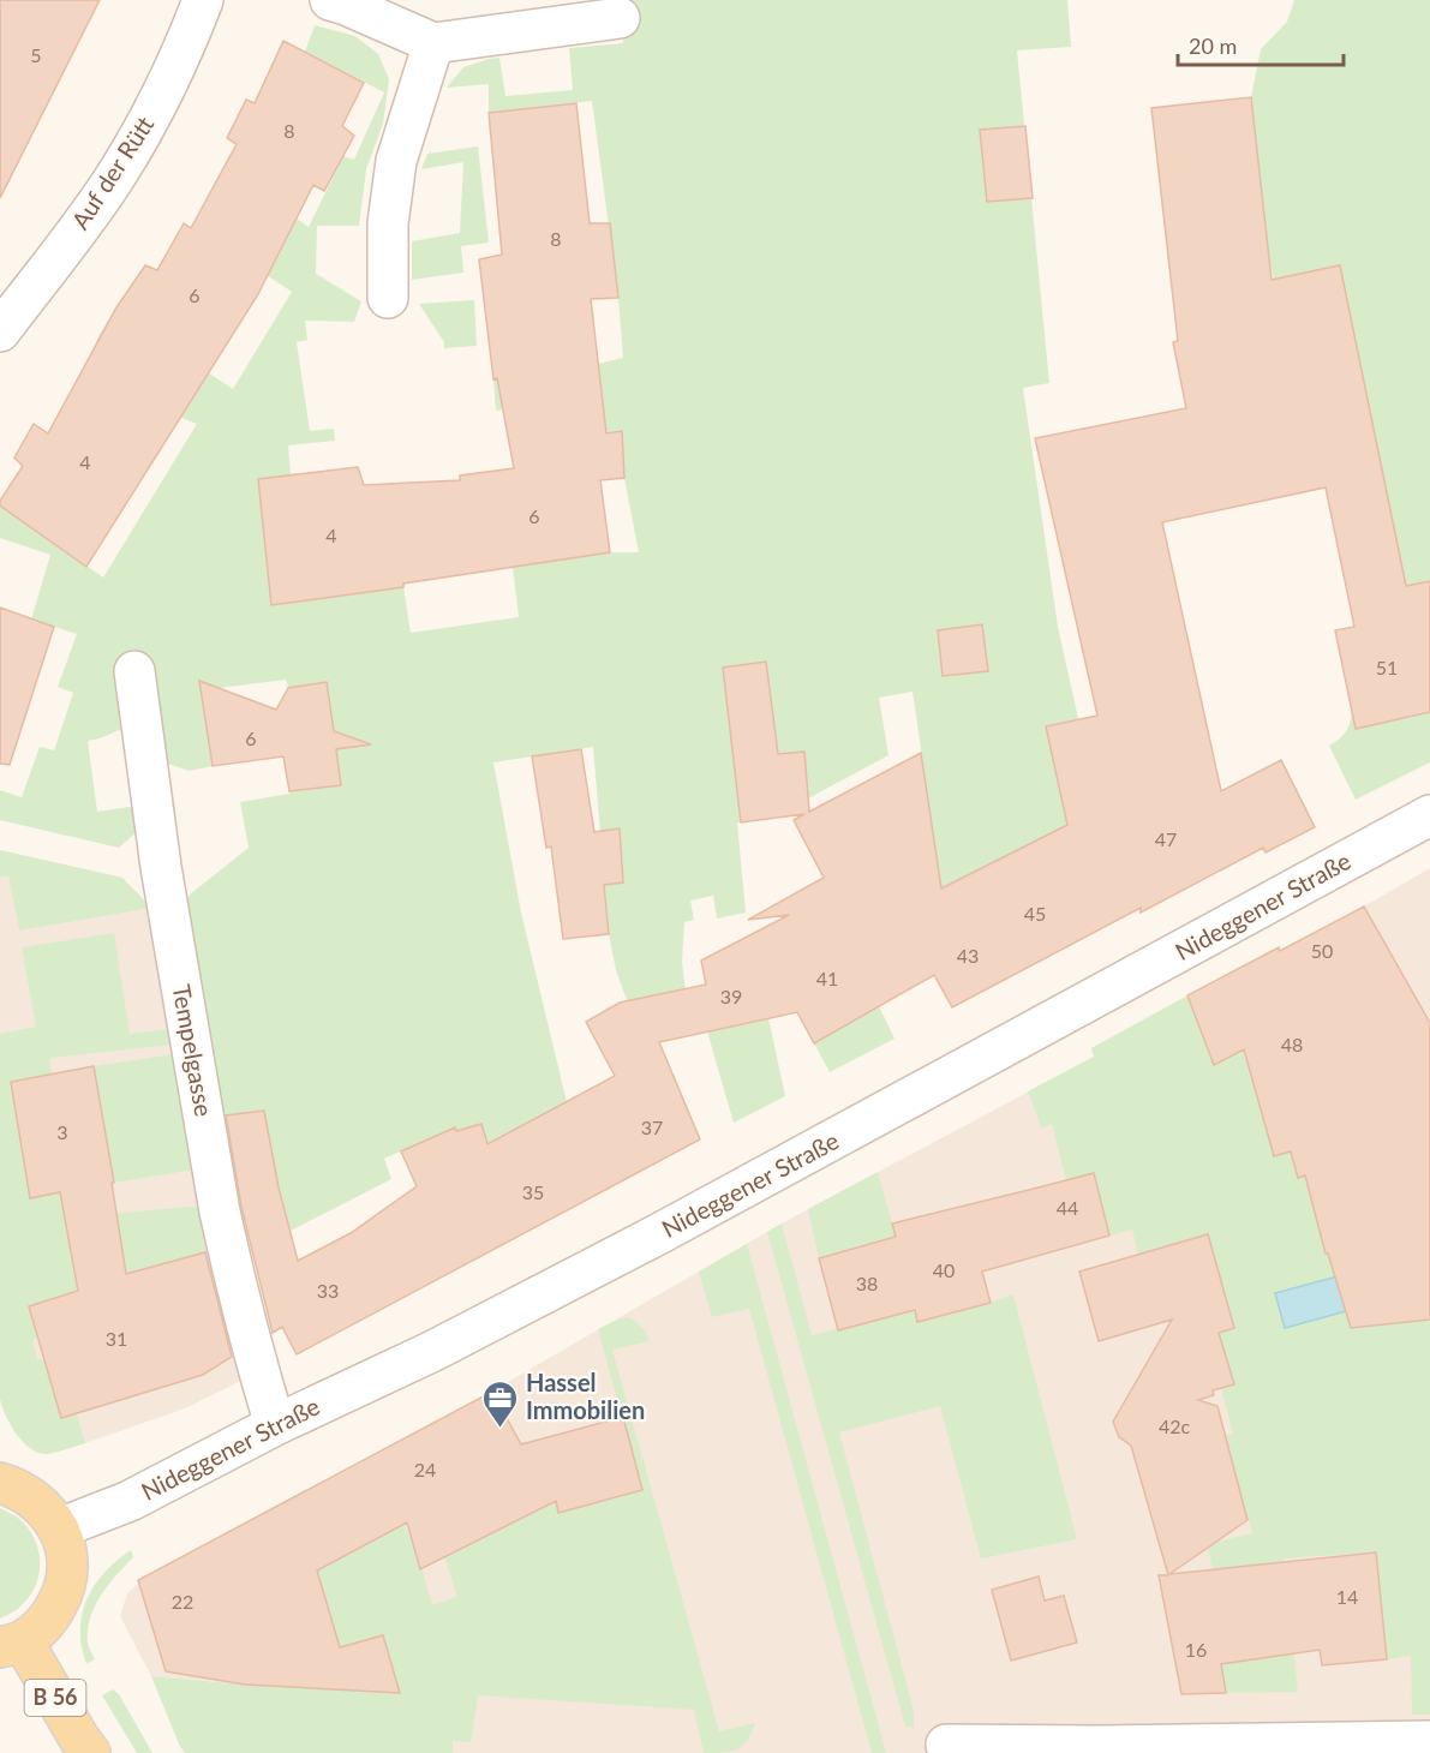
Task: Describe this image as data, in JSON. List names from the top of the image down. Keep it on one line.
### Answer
{"streets":{"main road":["B 56"],"street":["Auf der Rütt","Nideggener Straße","Tempelgasse"]},"crossings":[["Nideggener Straße","Tempelgasse"],["Nideggener Straße","B 56"]],"places":{"office":["Hassel Immobilien"]},"house_numbers":["5","8","8","6","4","6","4","51","6","47","45","50","43","41","39","48","37","3","35","44","40","38","33","31","42c","24","14","22","16"],"scale_bar":"20 m"}
